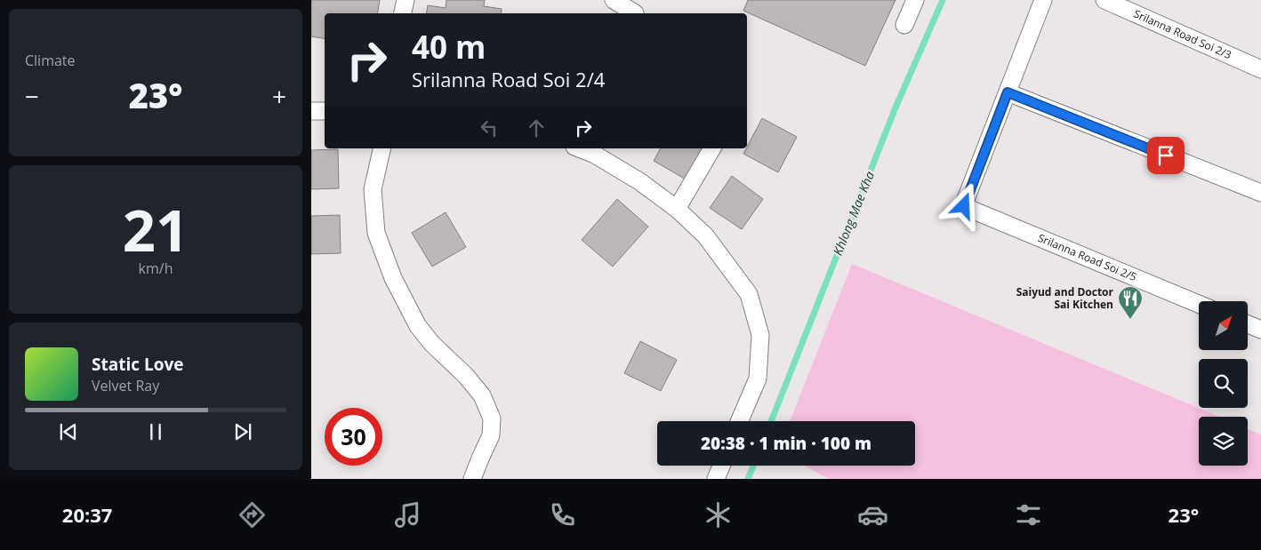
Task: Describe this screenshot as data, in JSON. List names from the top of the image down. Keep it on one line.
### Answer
{"streets":{"street":["Srilanna Road Soi 2/3","Srilanna Road Soi 2/5"]},"water":["Khlong Mae Kha"],"places":{"restaurant":["Saiyud and Doctor Sai Kitchen"]},"north":"top right","page":{"tile":["Climate",["21","km/h"]],"turn":["40 m","Srilanna Road Soi 2/4"],"heat":["−","23°","+"],"song":["Static Love","Velvet Ray"],"limit":"30","trip":"20:38 · 1 min · 100 m","tabs":["20:37","23°"]}}
